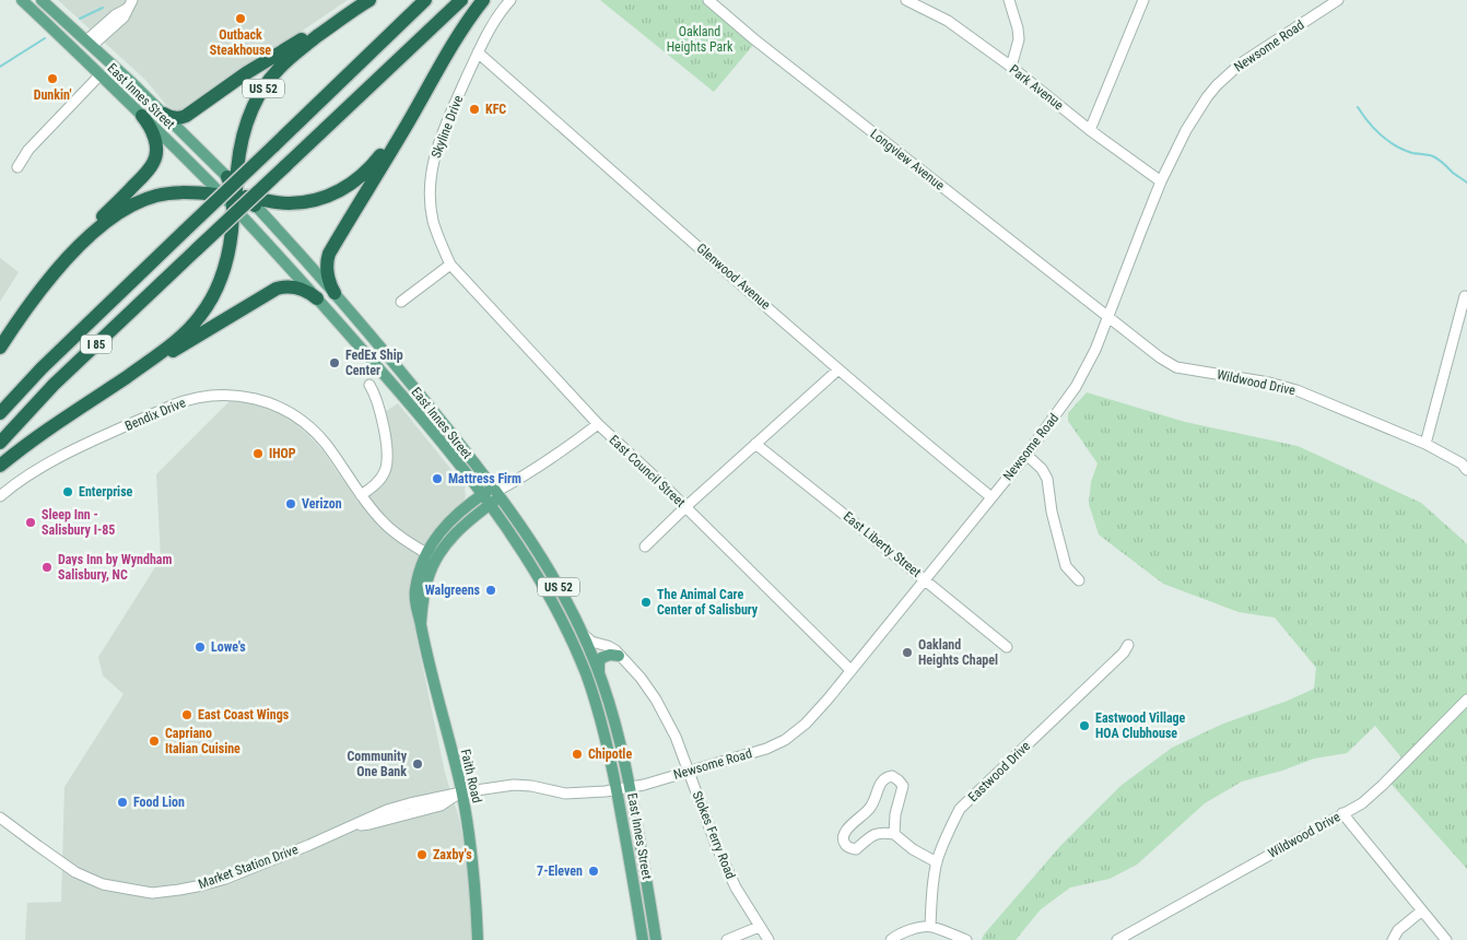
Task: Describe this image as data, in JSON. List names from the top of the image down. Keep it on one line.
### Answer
{"streets":{"highway":["US 52","I 85"],"main road":["East Innes Street","Faith Road"],"street":["Newsome Road","Park Avenue","Skyline Drive","Longview Avenue","Glenwood Avenue","Wildwood Drive","Bendix Drive","East Council Street","East Liberty Street","Eastwood Drive","Stokes Ferry Road","Market Station Drive"]},"crossings":[["Newsome Road","Park Avenue"],["Newsome Road","East Innes Street"],["Newsome Road","Longview Avenue"],["Newsome Road","Glenwood Avenue"],["Newsome Road","Wildwood Drive"],["Newsome Road","East Council Street"],["Newsome Road","East Liberty Street"],["Newsome Road","Stokes Ferry Road"],["Newsome Road","Market Station Drive"],["US 52","East Innes Street"],["East Innes Street","Faith Road"],["East Innes Street","Stokes Ferry Road"],["East Innes Street","Market Station Drive"],["Skyline Drive","Glenwood Avenue"],["Skyline Drive","East Council Street"],["Longview Avenue","Wildwood Drive"],["Bendix Drive","Faith Road"],["Faith Road","Market Station Drive"]],"parks":["Oakland Heights Park"],"places":["Outback Steakhouse","Dunkin'","KFC","FedEx Ship Center","IHOP","Mattress Firm","Enterprise","Verizon","Sleep Inn - Salisbury I-85","Days Inn by Wyndham Salisbury, NC","Walgreens","The Animal Care Center of Salisbury","Lowe's","Oakland Heights Chapel","East Coast Wings","Eastwood Village HOA Clubhouse","Capriano Italian Cuisine","Chipotle","Community One Bank","Food Lion","Zaxby's","7-Eleven"]}
